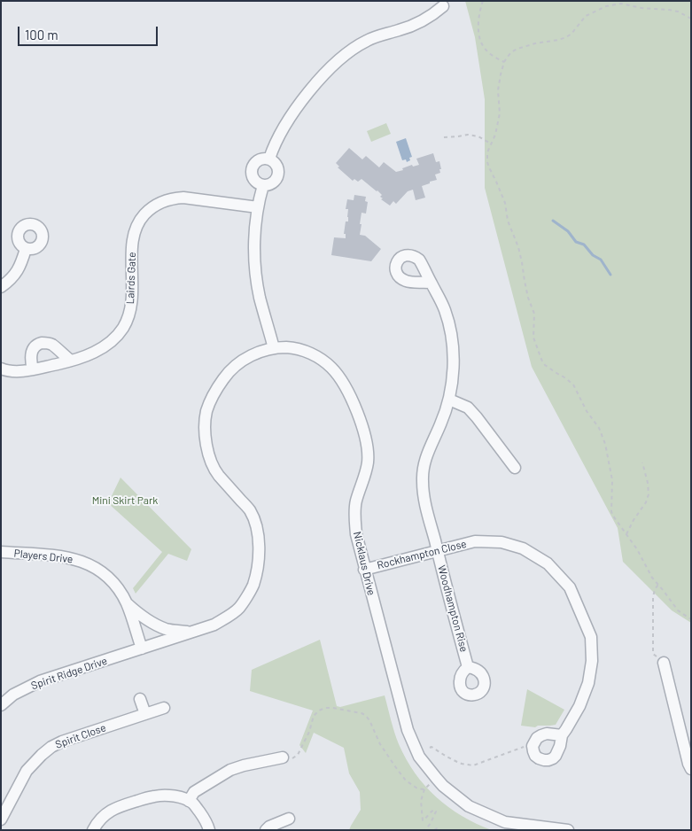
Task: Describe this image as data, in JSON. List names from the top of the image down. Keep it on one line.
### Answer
{"streets":{"street":["Lairds Gate","Rockhampton Close","Players Drive","Nicklaus Drive","Woodhampton Rise","Spirit Ridge Drive","Spirit Close"]},"crossings":[["Rockhampton Close","Nicklaus Drive"],["Rockhampton Close","Woodhampton Rise"],["Players Drive","Nicklaus Drive"],["Players Drive","Spirit Ridge Drive"],["Nicklaus Drive","Spirit Ridge Drive"]],"parks":["Mini Skirt Park"],"scale_bar":"100 m"}
